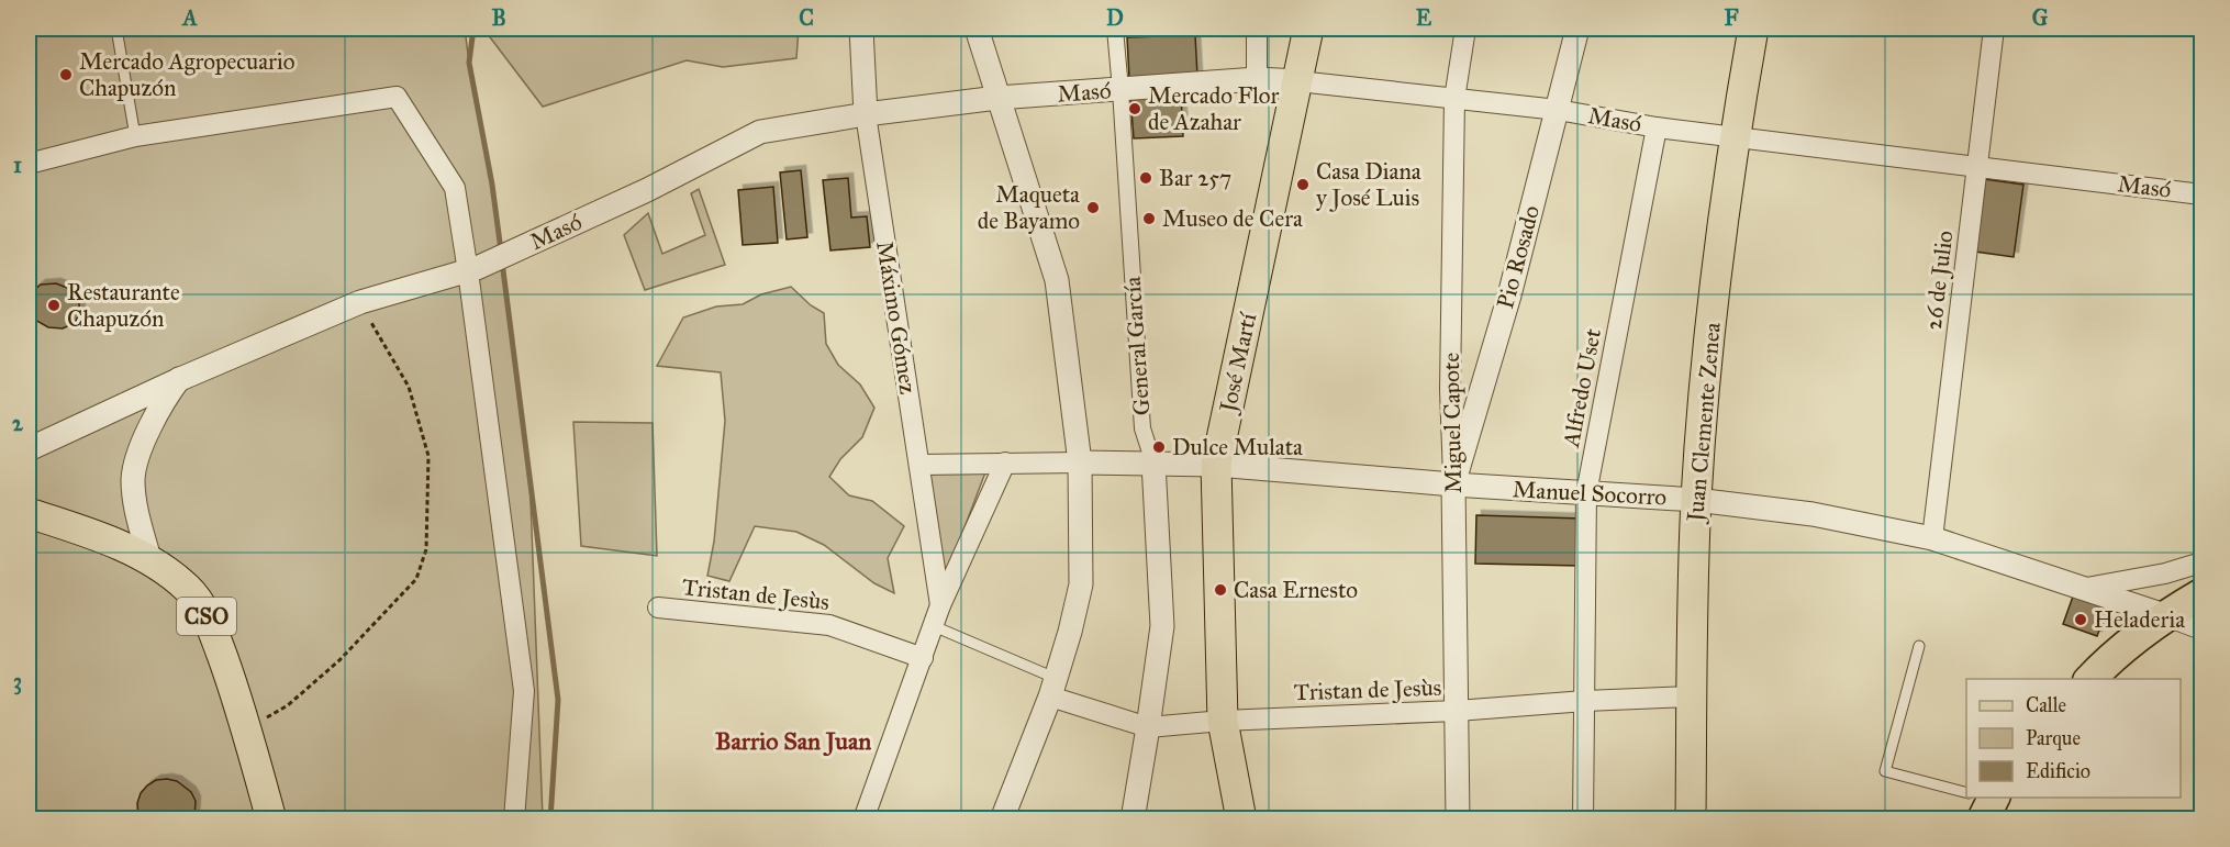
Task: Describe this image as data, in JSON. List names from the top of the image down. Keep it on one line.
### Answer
{"streets":{"main road":["José Martí","Juan Clemente Zenea","CSO"],"street":["Masó","Pio Rosado","26 de Julio","Máximo Gómez","General García","Alfredo Uset","Miguel Capote","Manuel Socorro","Tristan de Jesùs"]},"crossings":[["Masó","Pio Rosado"],["Masó","26 de Julio"],["Masó","Máximo Gómez"],["Masó","General García"],["Masó","José Martí"],["Masó","Alfredo Uset"],["Masó","Juan Clemente Zenea"],["Masó","Miguel Capote"],["Pio Rosado","Miguel Capote"],["Pio Rosado","Manuel Socorro"],["26 de Julio","Manuel Socorro"],["Máximo Gómez","Tristan de Jesùs"],["General García","Manuel Socorro"],["General García","Tristan de Jesùs"],["José Martí","Manuel Socorro"],["José Martí","Tristan de Jesùs"],["Alfredo Uset","Manuel Socorro"],["Alfredo Uset","Tristan de Jesùs"],["Juan Clemente Zenea","Manuel Socorro"],["Juan Clemente Zenea","Tristan de Jesùs"],["Miguel Capote","Manuel Socorro"],["Miguel Capote","Tristan de Jesùs"]],"districts":["Barrio San Juan"],"places":["Mercado Agropecuario Chapuzón","Mercado Flor de Azahar","Bar 257","Casa Diana y José Luis","Maqueta de Bayamo","Museo de Cera","Restaurante Chapuzón","Dulce Mulata","Casa Ernesto","Heladeria"],"legend":["Calle","Parque","Edificio"],"grid":{"columns":["A","B","C","D","E","F","G"],"rows":["1","2","3"]}}
